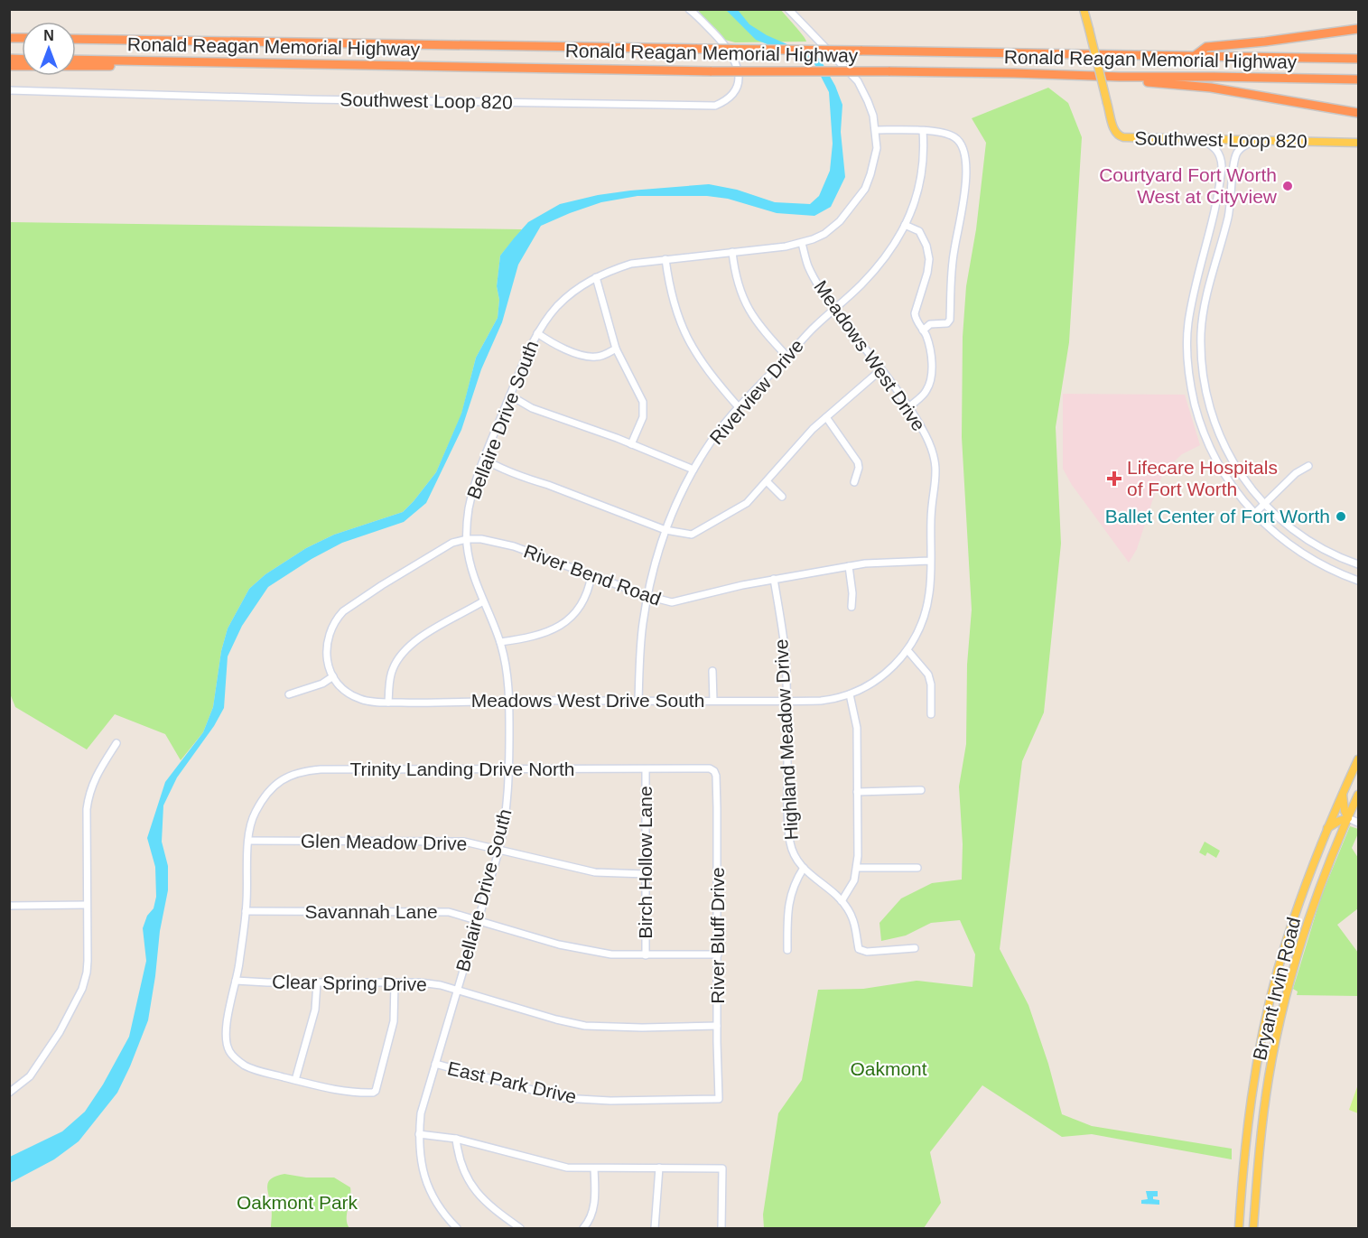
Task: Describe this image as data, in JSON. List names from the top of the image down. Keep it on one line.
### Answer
{"streets":{"highway":["Ronald Reagan Memorial Highway"],"main road":["Southwest Loop 820","Bryant Irvin Road"],"street":["Meadows West Drive","Riverview Drive","Bellaire Drive South","River Bend Road","Meadows West Drive South","Highland Meadow Drive","Trinity Landing Drive North","Glen Meadow Drive","Birch Hollow Lane","Savannah Lane","River Bluff Drive","Clear Spring Drive","East Park Drive"]},"crossings":[["Meadows West Drive","Riverview Drive"],["Meadows West Drive","Bellaire Drive South"],["Meadows West Drive","River Bend Road"],["Meadows West Drive","Meadows West Drive South"],["Riverview Drive","River Bend Road"],["Riverview Drive","Meadows West Drive South"],["Bellaire Drive South","River Bend Road"],["Bellaire Drive South","Meadows West Drive South"],["Bellaire Drive South","Trinity Landing Drive North"],["Bellaire Drive South","Glen Meadow Drive"],["Bellaire Drive South","Savannah Lane"],["Bellaire Drive South","Clear Spring Drive"],["Bellaire Drive South","East Park Drive"],["River Bend Road","Meadows West Drive South"],["River Bend Road","Highland Meadow Drive"],["Meadows West Drive South","Highland Meadow Drive"],["Trinity Landing Drive North","Glen Meadow Drive"],["Trinity Landing Drive North","Birch Hollow Lane"],["Trinity Landing Drive North","Savannah Lane"],["Trinity Landing Drive North","River Bluff Drive"],["Trinity Landing Drive North","Clear Spring Drive"],["Glen Meadow Drive","Birch Hollow Lane"],["Birch Hollow Lane","Savannah Lane"],["Savannah Lane","River Bluff Drive"],["River Bluff Drive","Clear Spring Drive"],["River Bluff Drive","East Park Drive"]],"parks":["Oakmont","Oakmont Park"],"places":{"other":["Courtyard Fort Worth West at Cityview","Ballet Center of Fort Worth"],"health":["Lifecare Hospitals of Fort Worth"]},"north":"top"}
